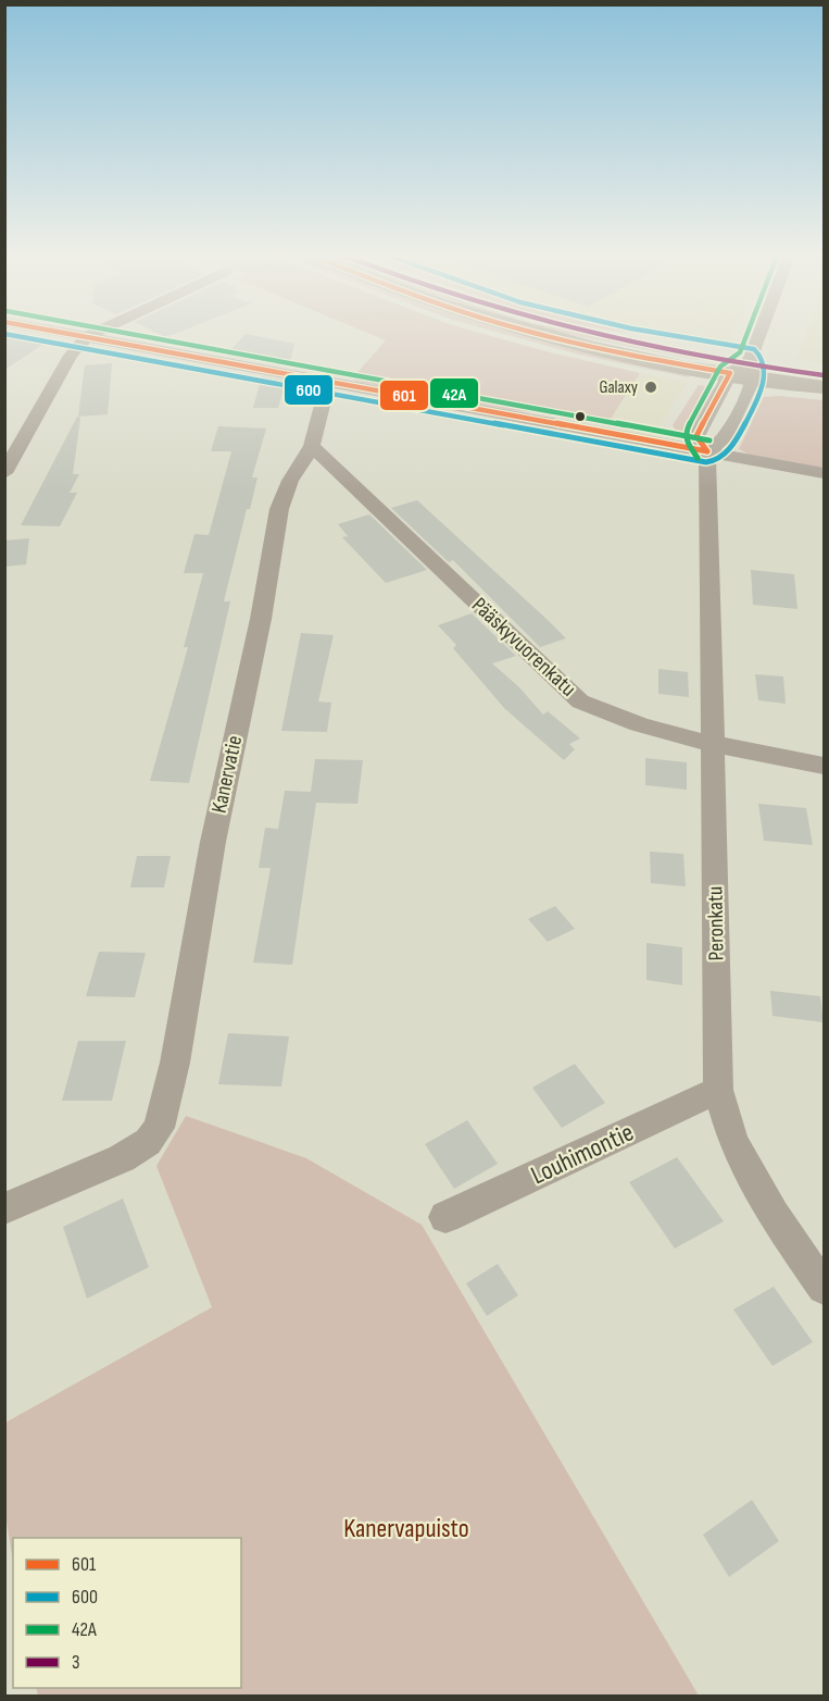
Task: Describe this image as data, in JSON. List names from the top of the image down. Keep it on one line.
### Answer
{"streets":{"street":["Pääskyvuorenkatu","Kanervatie","Peronkatu","Louhimontie"]},"crossings":[["Pääskyvuorenkatu","Kanervatie"],["Pääskyvuorenkatu","Peronkatu"],["Peronkatu","Louhimontie"]],"parks":["Kanervapuisto"],"places":["Galaxy"],"lines":["transit line 601","transit line 600","transit line 42A","transit line 3"],"legend":["601","600","42A","3"]}
